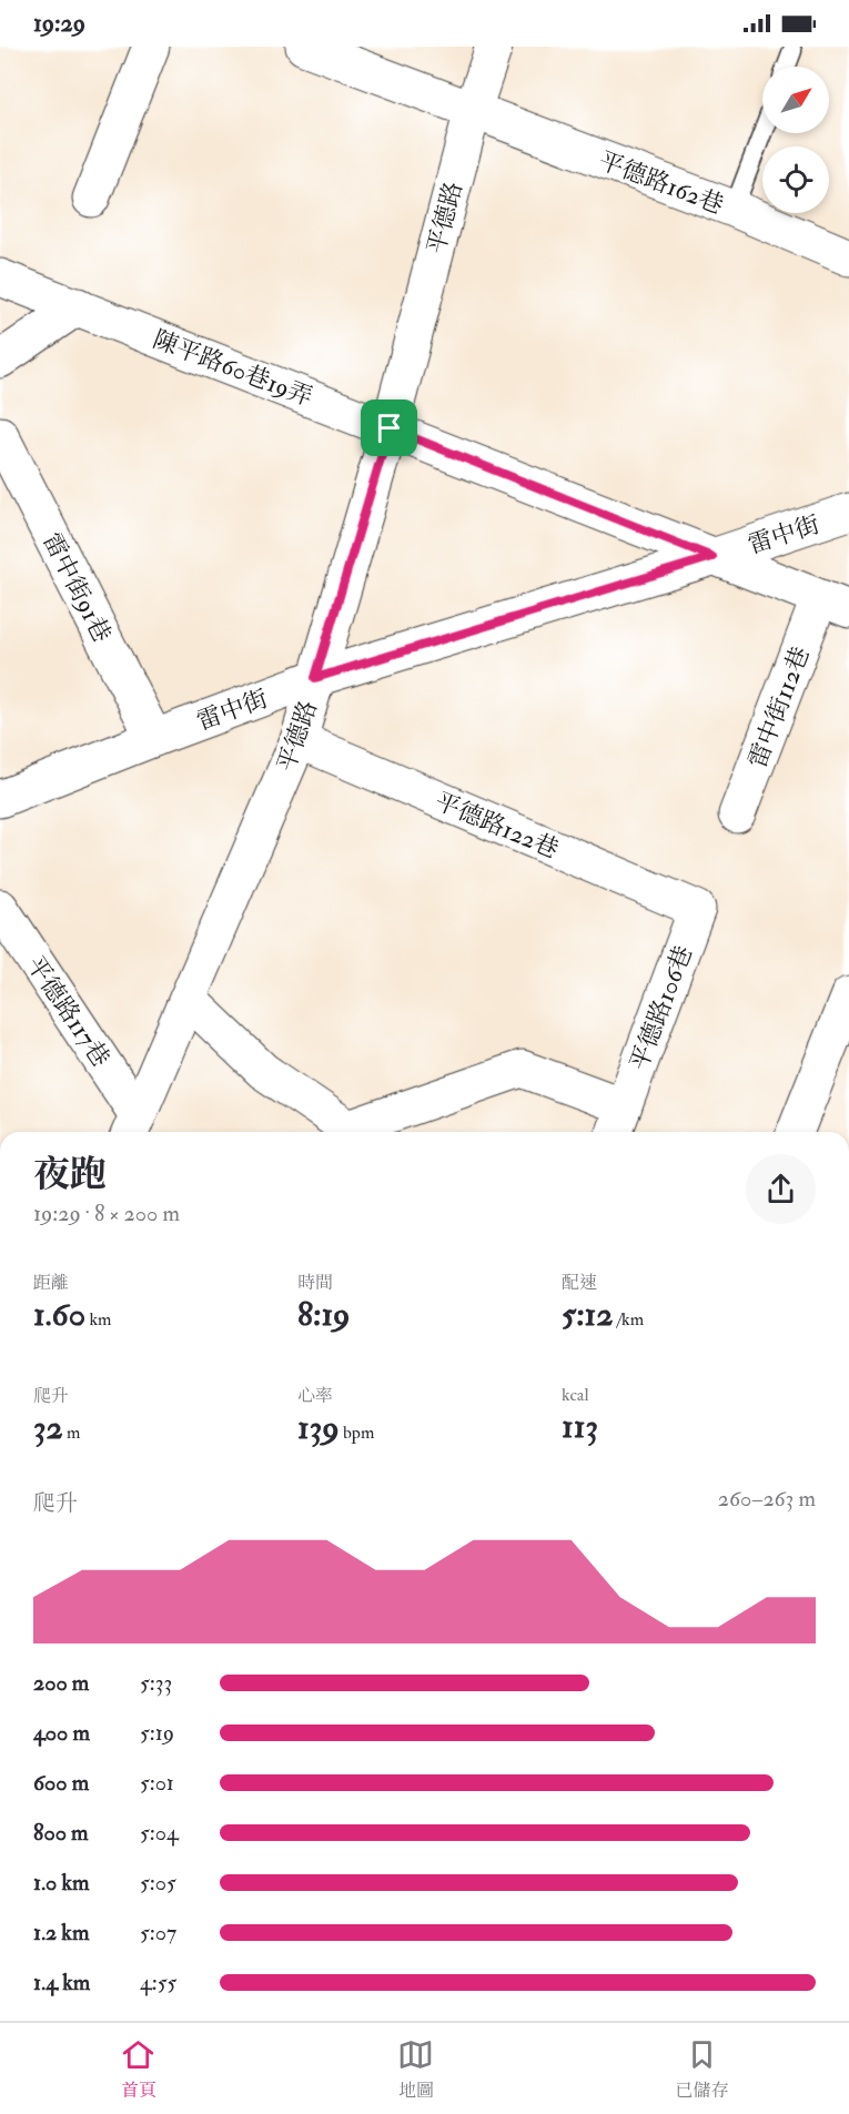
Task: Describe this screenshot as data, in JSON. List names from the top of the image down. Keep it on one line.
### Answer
{"streets":{"street":["平德路162巷","平德路","陳平路60巷19弄","雷中街","雷中街91巷","雷中街112巷","平德路122巷","平德路106巷","平德路117巷"]},"crossings":[["平德路162巷","平德路"],["平德路","陳平路60巷19弄"],["平德路","雷中街"],["平德路","平德路122巷"],["平德路","平德路106巷"],["平德路","平德路117巷"],["陳平路60巷19弄","雷中街"],["陳平路60巷19弄","雷中街112巷"],["雷中街","雷中街91巷"],["雷中街","雷中街112巷"],["平德路122巷","平德路106巷"]],"north":"top right","page":{"status":"19:29","heading":["夜跑","19:29 · 8 × 200 m"],"stats":[["距離","1.60 km"],["時間","8:19"],["配速","5:12 /km"],["爬升","32 m"],["心率","139 bpm"],["kcal","113"]],"chart":["爬升","260–263 m"],"list":[{"name":"200 m","note":"5:33"},{"name":"400 m","note":"5:19"},{"name":"600 m","note":"5:01"},{"name":"800 m","note":"5:04"},{"name":"1.0 km","note":"5:05"},{"name":"1.2 km","note":"5:07"},{"name":"1.4 km","note":"4:55"}],"tabs":["首頁","地圖","已儲存"]}}
